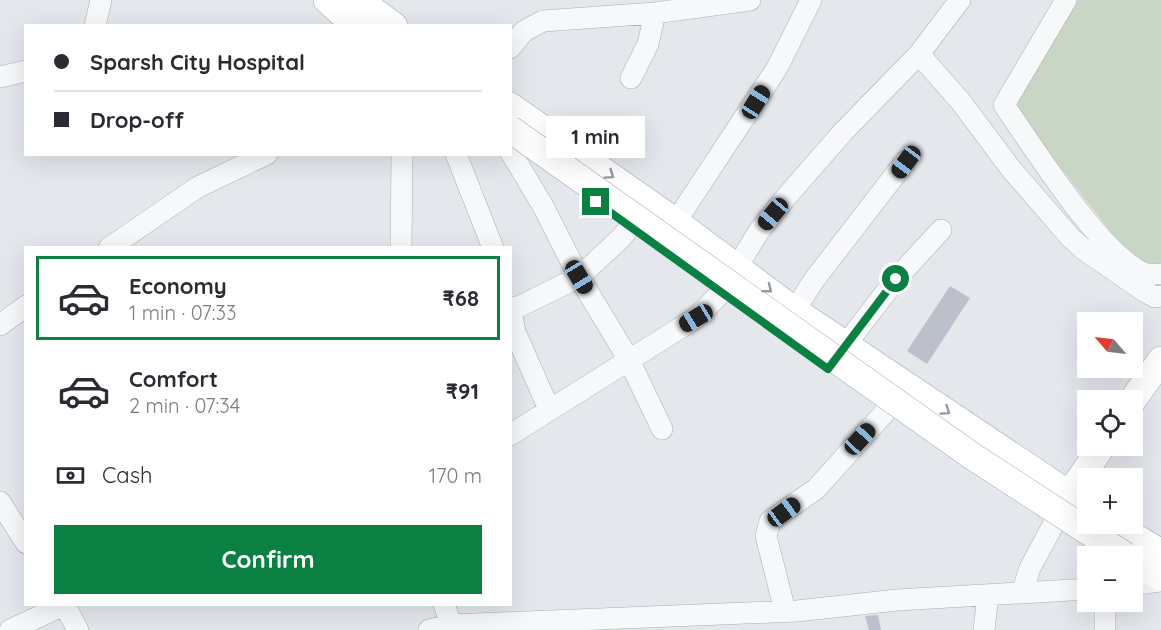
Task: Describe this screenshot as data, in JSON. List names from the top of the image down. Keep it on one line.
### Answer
{"north":"top left","page":{"banner":["Sparsh City Hospital","Drop-off"],"bubble":"1 min","list":[{"name":"Economy","note":"1 min · 07:33","value":"₹68"},{"name":"Comfort","note":"2 min · 07:34","value":"₹91"}],"map_buttons":["+","−"],"pay":["Cash","170 m"],"buttons":"Confirm"}}
